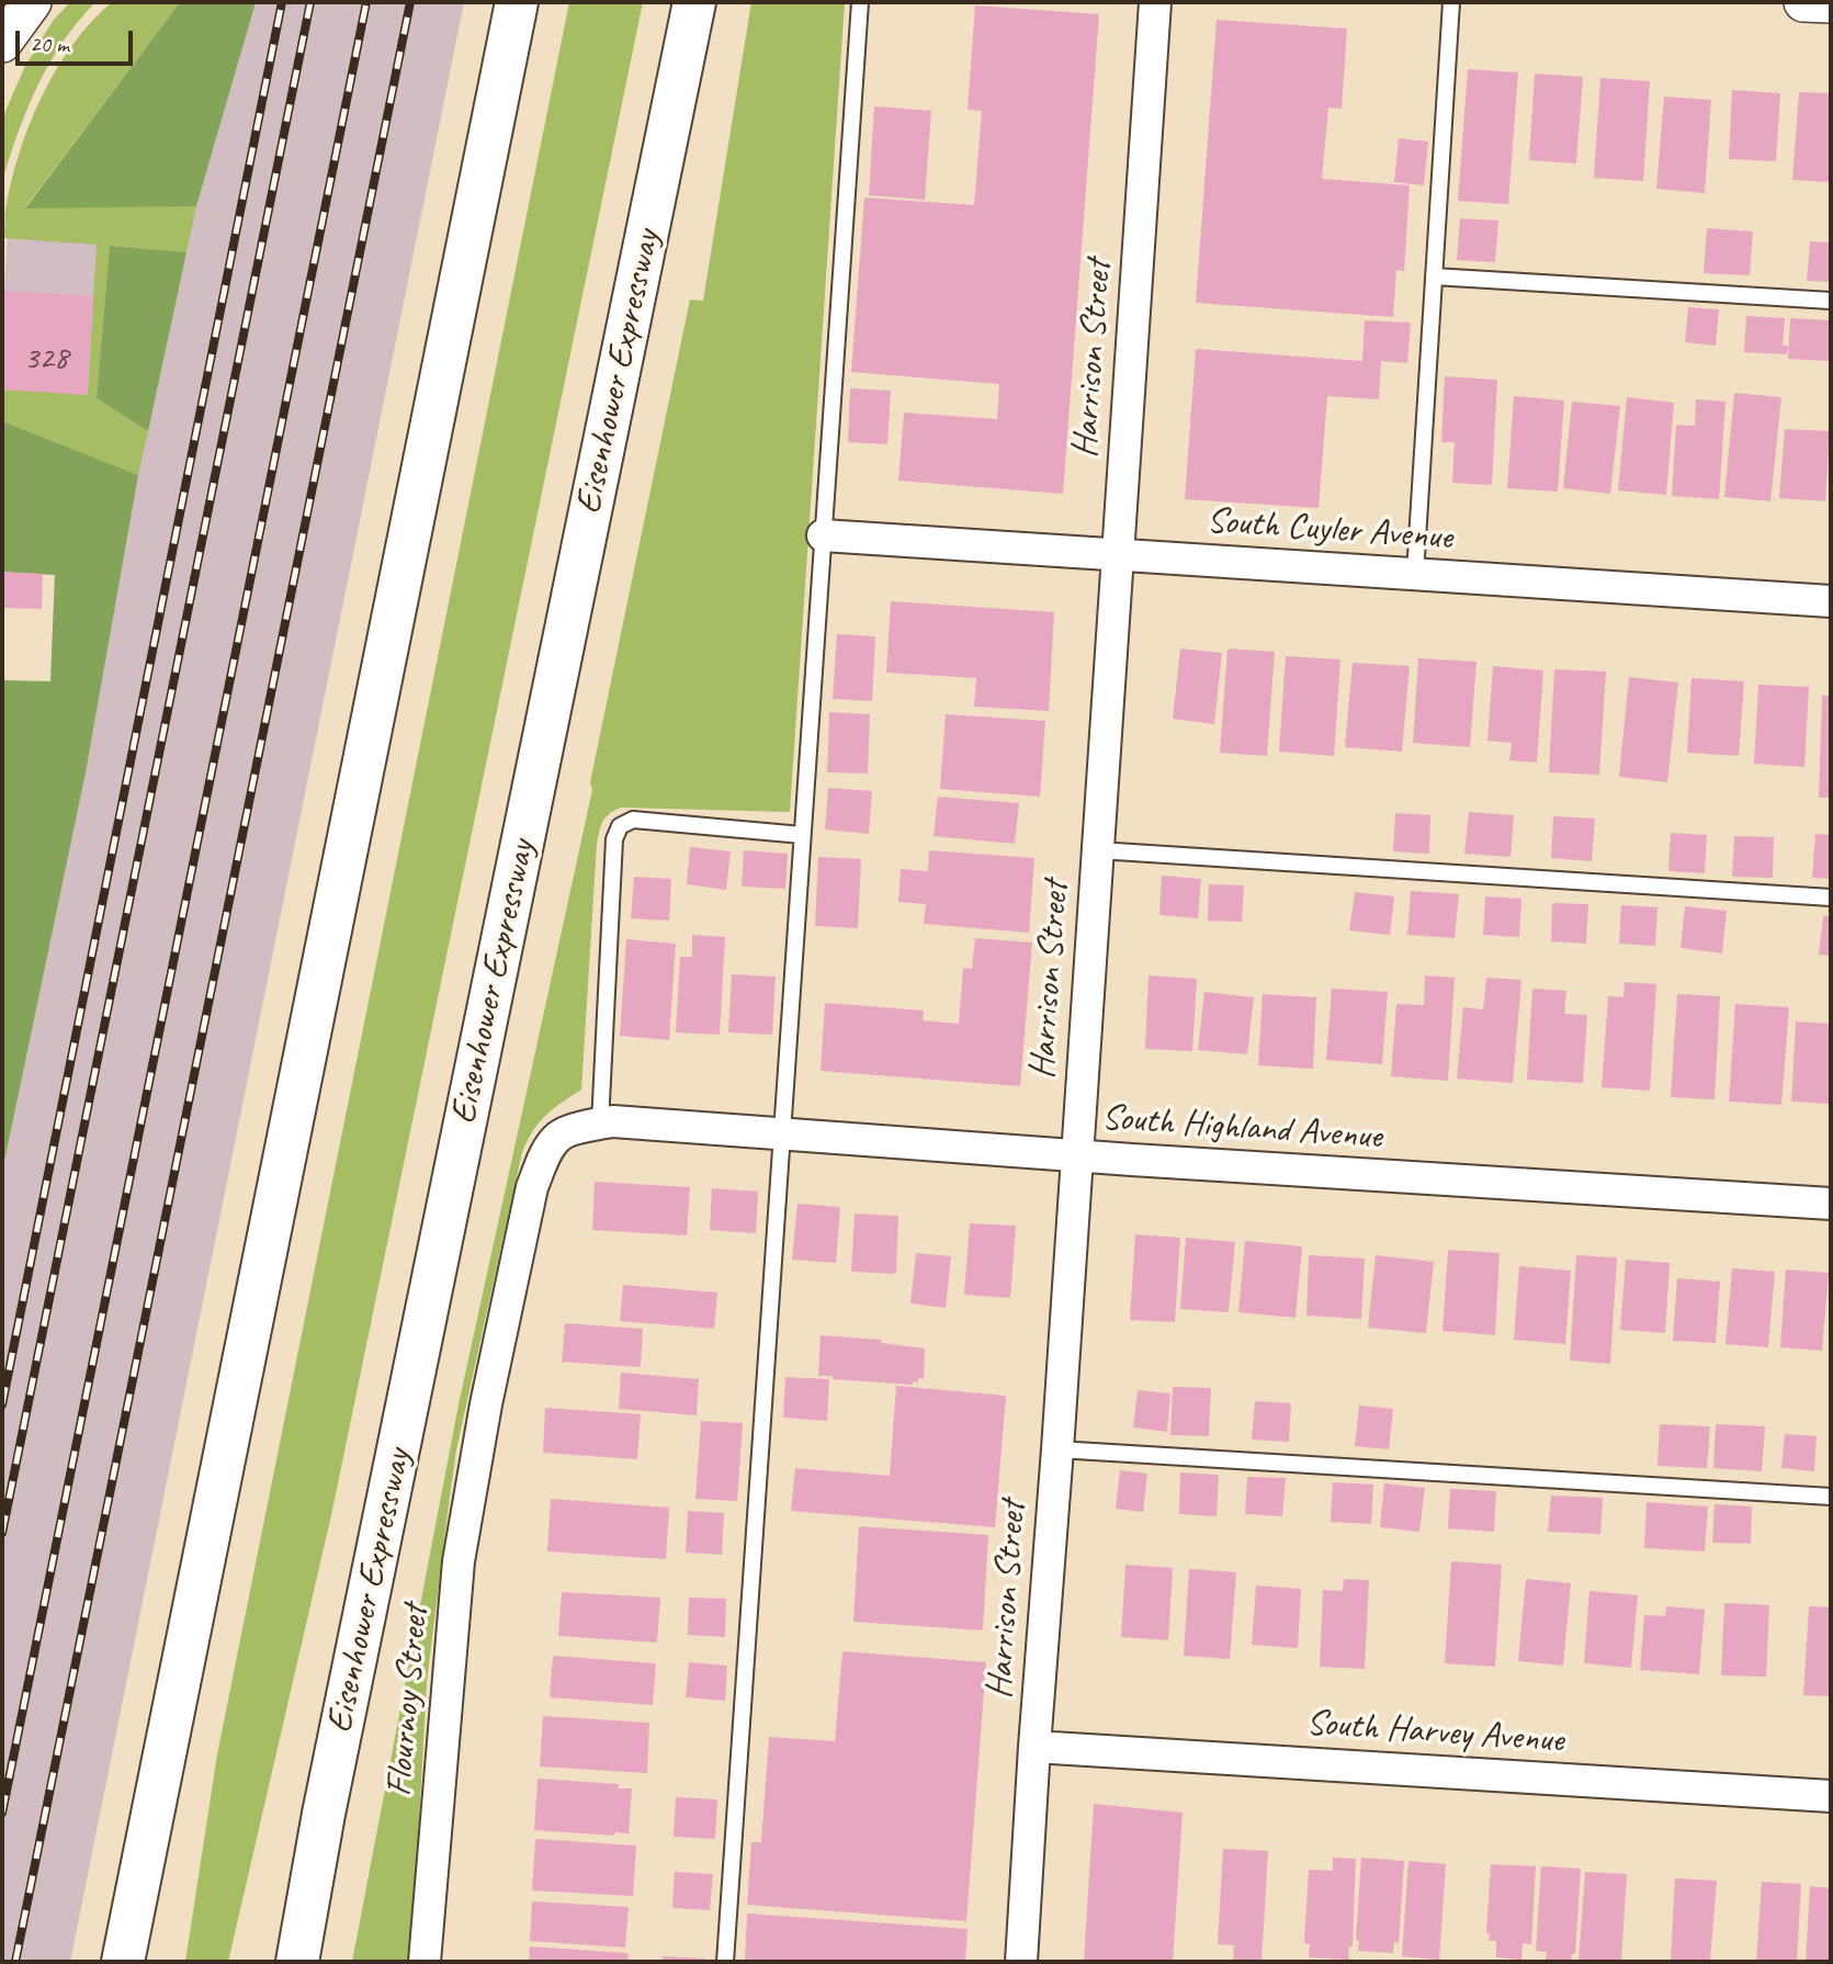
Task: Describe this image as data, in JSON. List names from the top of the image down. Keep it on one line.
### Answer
{"streets":{"highway":["Eisenhower Expressway"],"street":["Harrison Street","South Cuyler Avenue","South Highland Avenue","Flournoy Street","South Harvey Avenue"]},"crossings":[["Harrison Street","South Cuyler Avenue"],["Harrison Street","South Highland Avenue"],["Harrison Street","South Harvey Avenue"],["South Highland Avenue","Flournoy Street"]],"house_numbers":["328"],"scale_bar":"20 m"}
